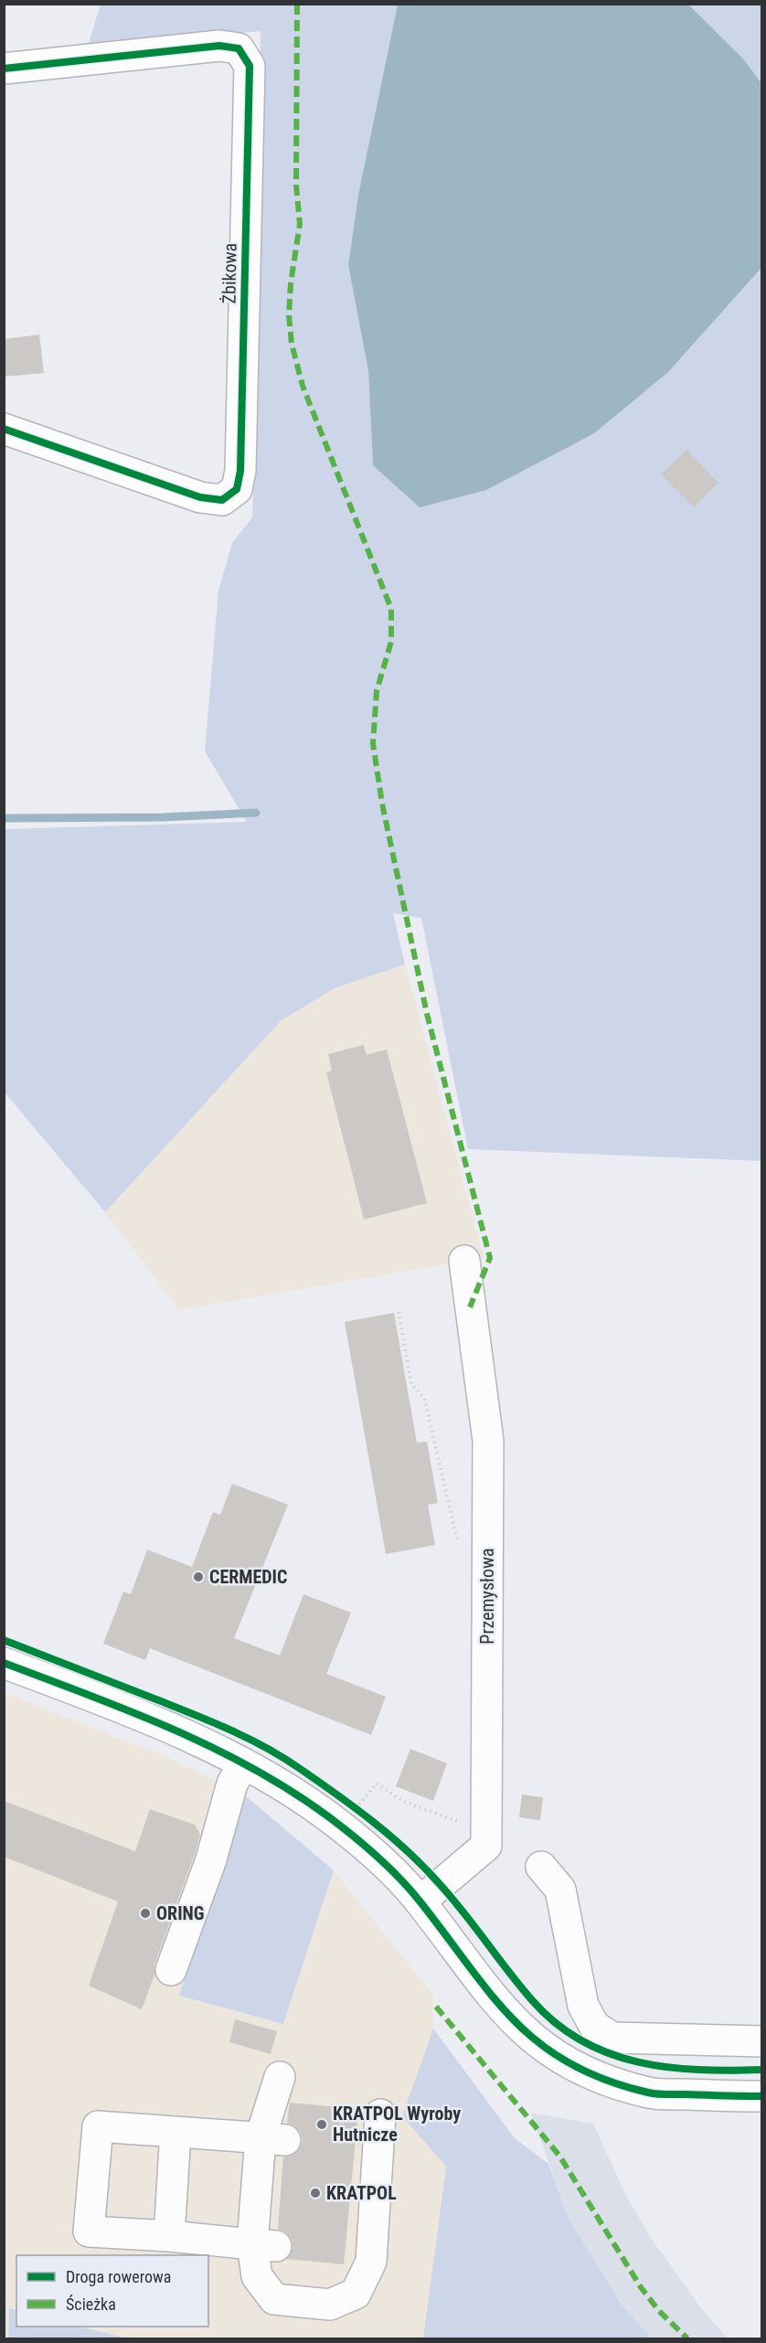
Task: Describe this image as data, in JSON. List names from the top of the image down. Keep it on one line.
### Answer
{"streets":{"street":["Żbikowa","Przemysłowa"]},"places":["CERMEDIC","ORING","KRATPOL Wyroby Hutnicze","KRATPOL"],"legend":["Droga rowerowa","Ścieżka"]}
